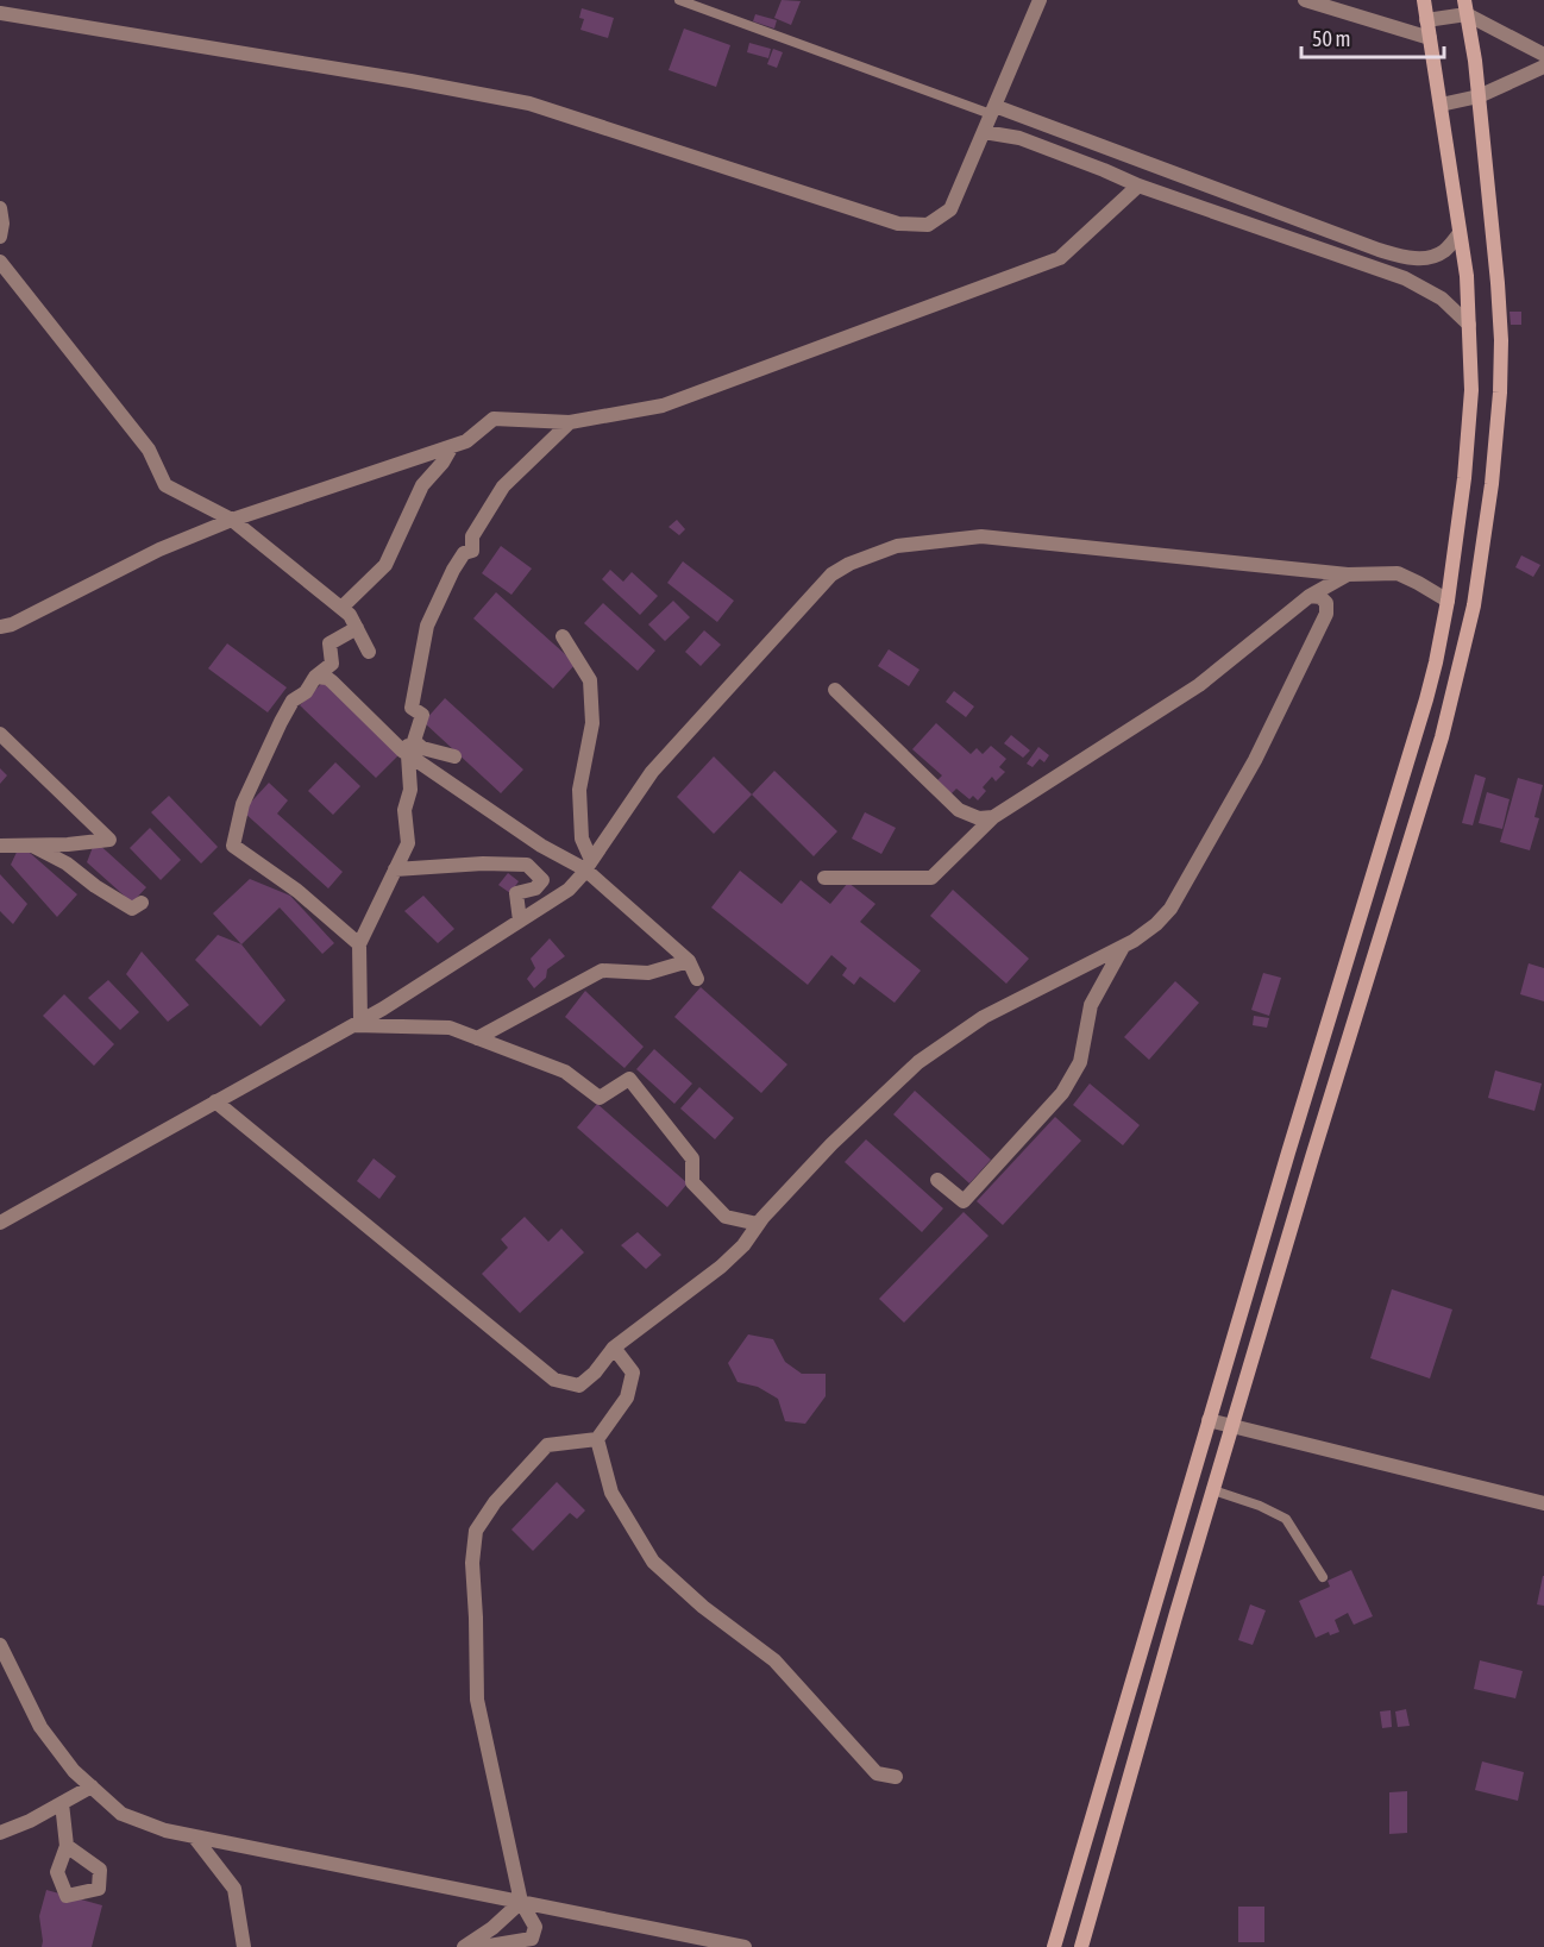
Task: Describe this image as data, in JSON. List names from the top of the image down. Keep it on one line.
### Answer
{"scale_bar":"50 m"}
